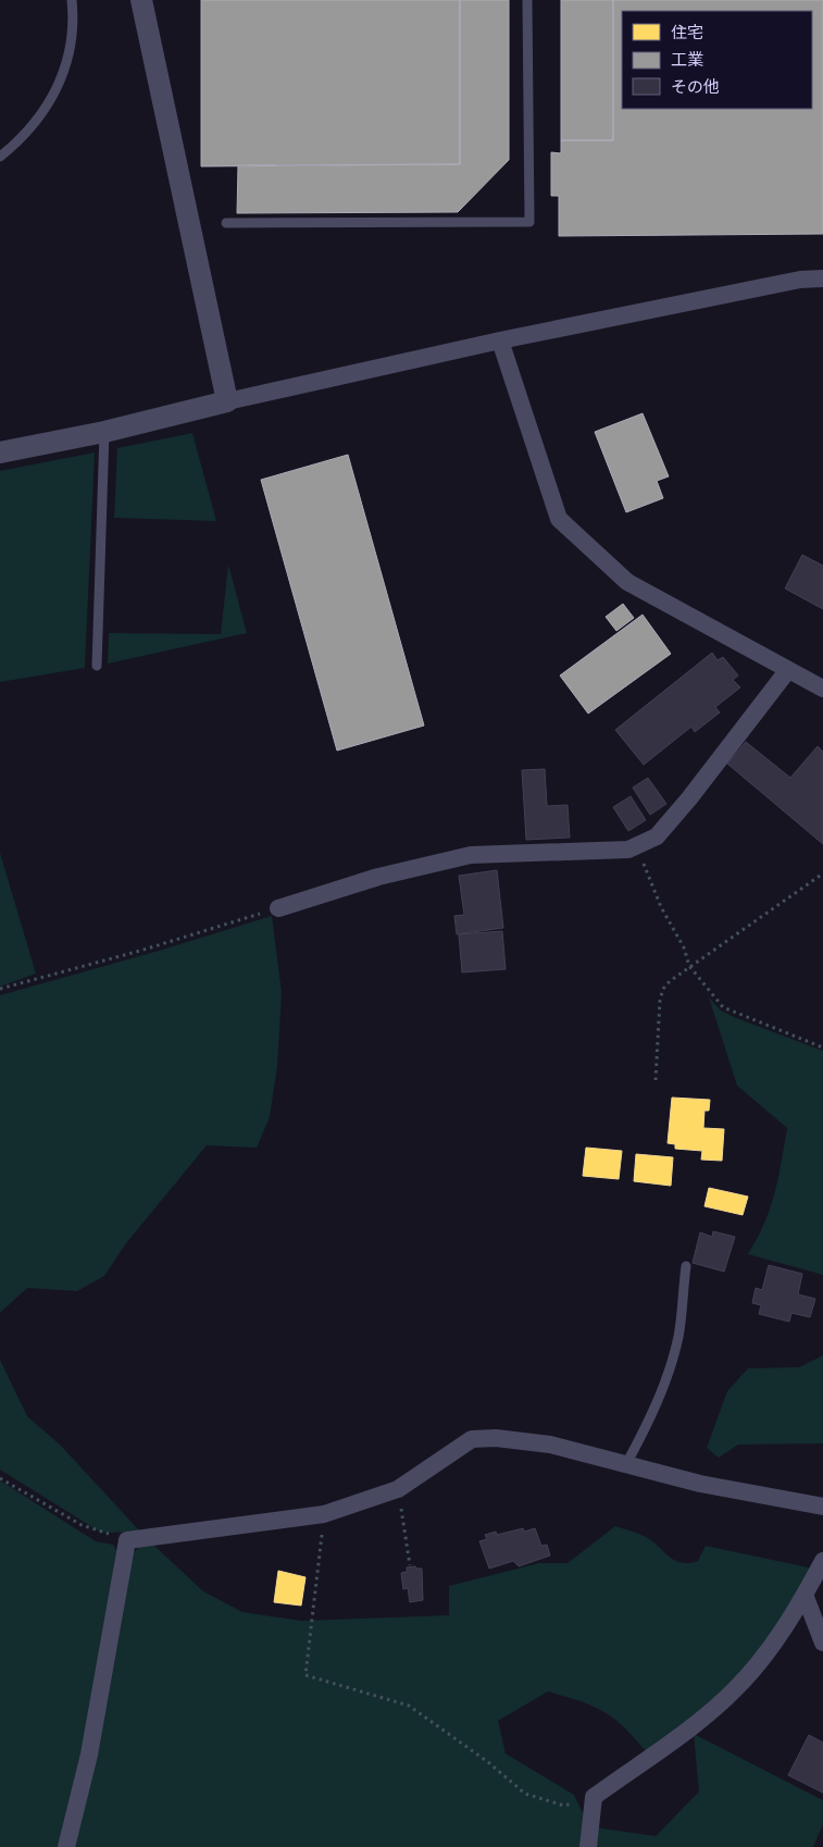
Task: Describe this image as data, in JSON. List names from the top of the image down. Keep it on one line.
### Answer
{"legend":["住宅","工業","その他"]}
